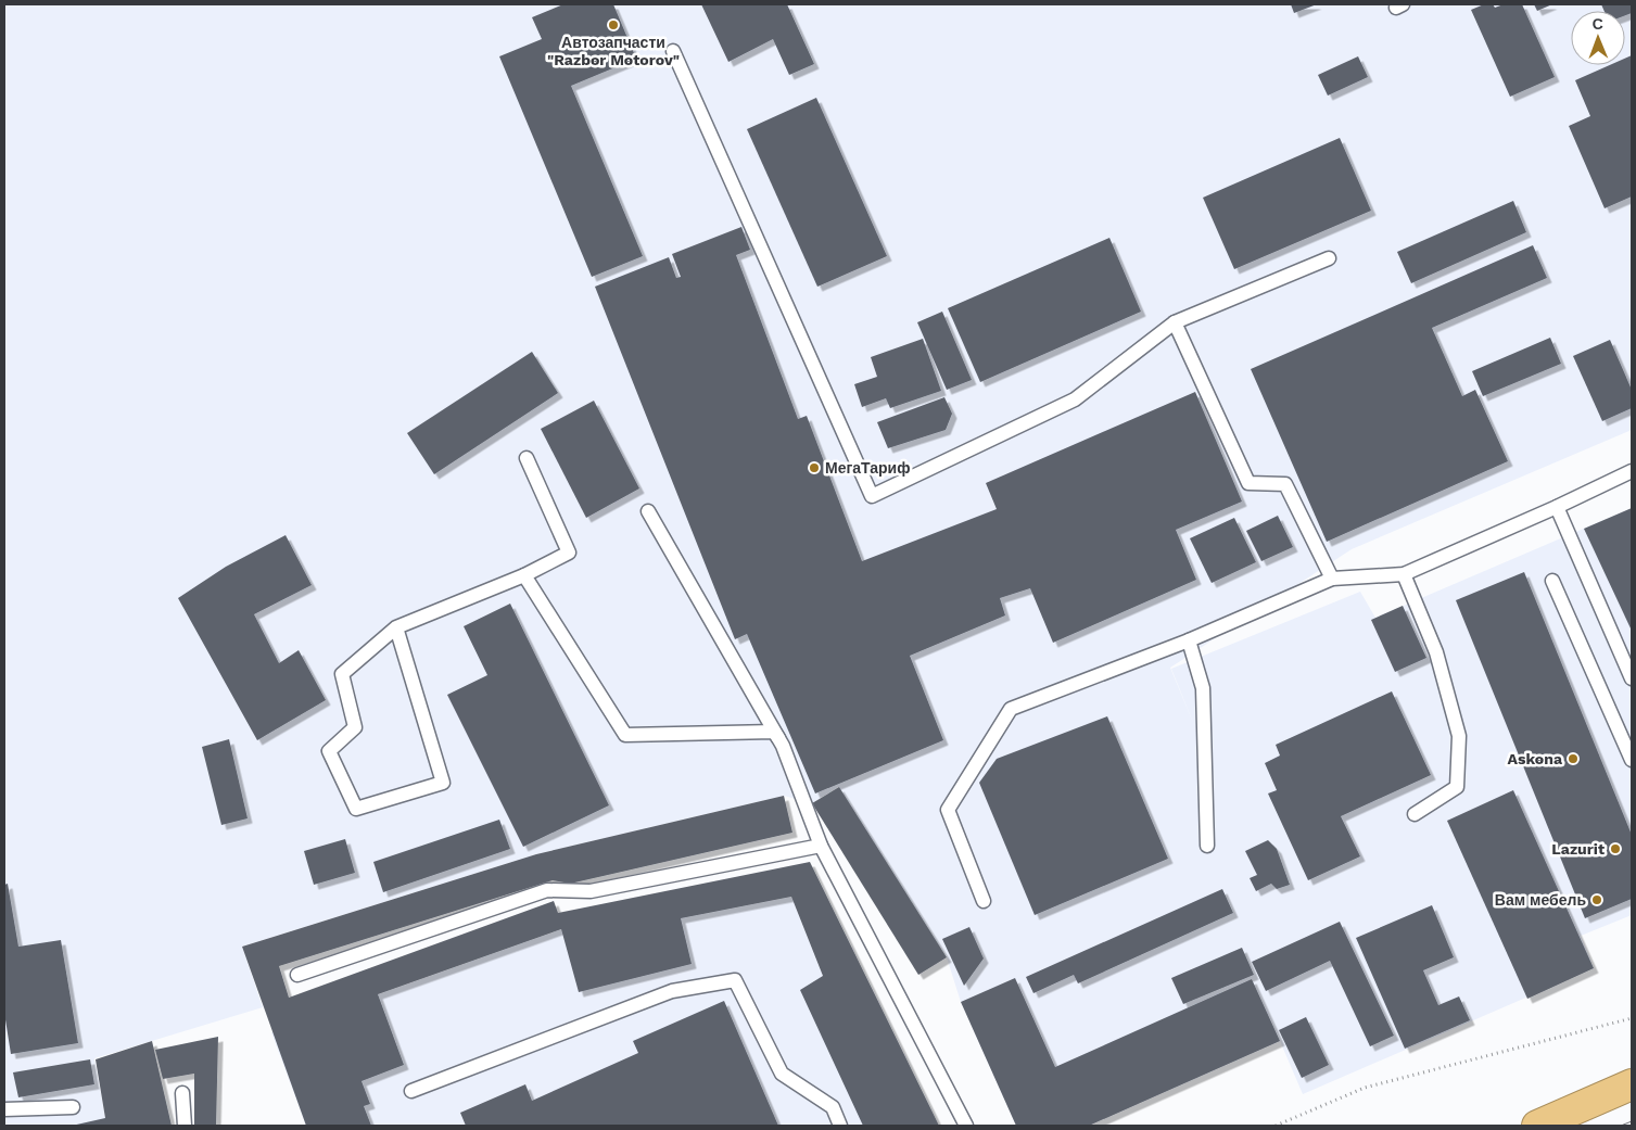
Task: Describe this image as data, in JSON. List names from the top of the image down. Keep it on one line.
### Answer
{"places":["Автозапчасти \"Razbor Motorov\"","МегаТариф","Askona","Lazurit","Вам мебель"],"north":"top"}
